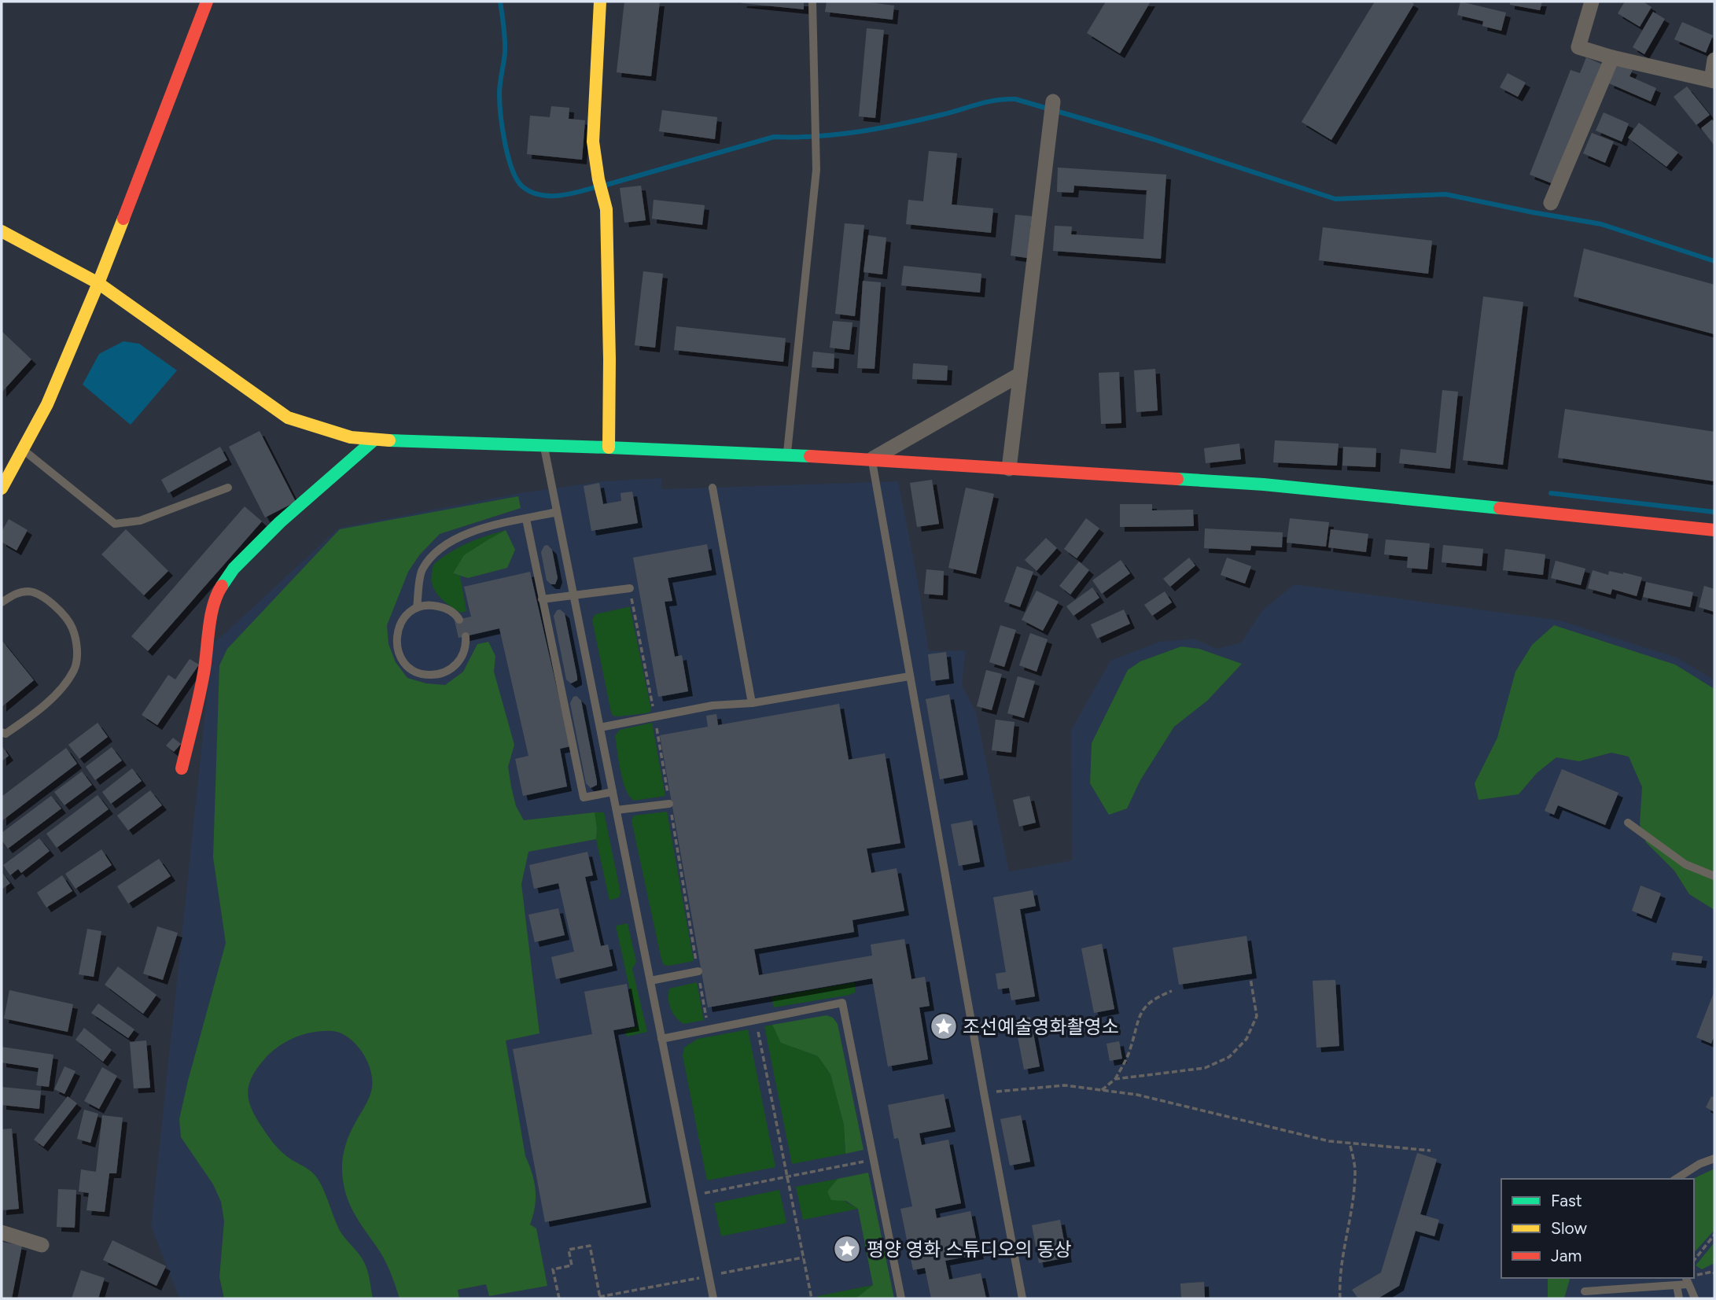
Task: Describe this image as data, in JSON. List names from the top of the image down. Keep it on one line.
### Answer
{"places":{"place":["조선예술영화촬영소","평양 영화 스튜디오의 동상"]},"legend":["Fast","Slow","Jam"]}
